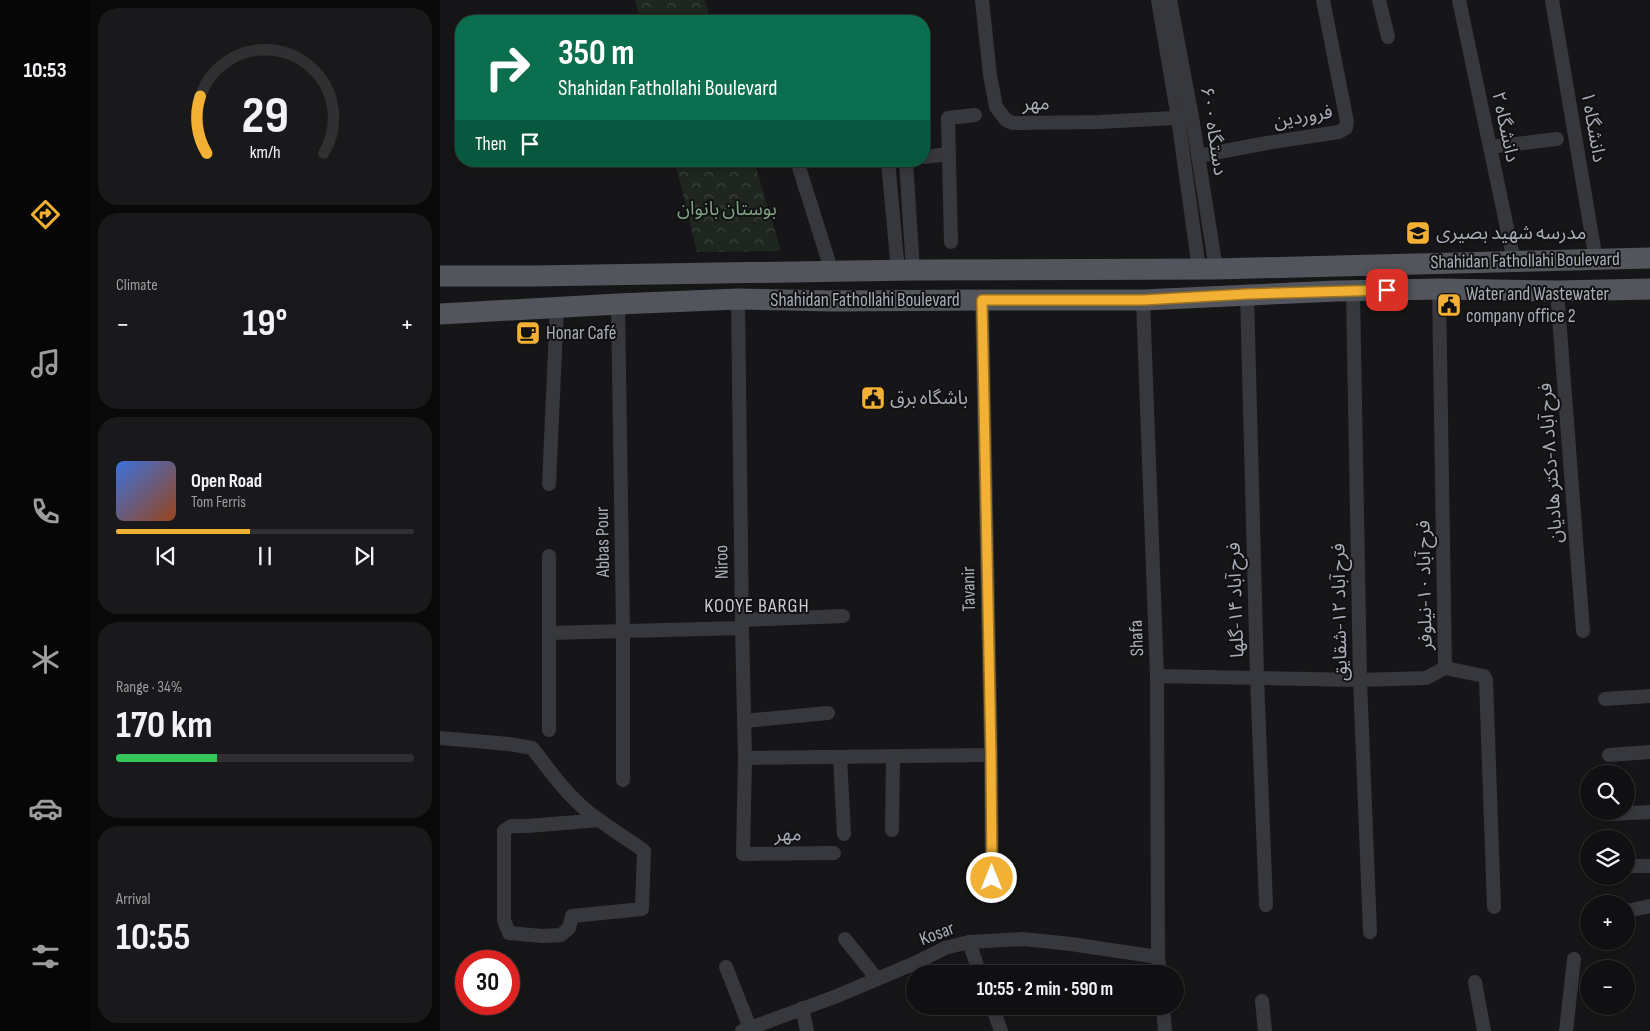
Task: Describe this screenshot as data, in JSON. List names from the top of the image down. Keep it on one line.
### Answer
{"streets":{"main road":["Shahidan Fathollahi Boulevard"],"street":["مهر","فروردین","دانشگاه ۲","دانشگاه ۱","۶۰۰ دستگاه","فرح آباد ۸-دکتر هادیان","Abbas Pour","Niroo","فرح آباد ۱۰-نیلوفر","Tavanir","فرح آباد ۱۴-گلها","فرح آباد ۱۲-شقایق","Shafa","Kosar"]},"crossings":[["مهر","۶۰۰ دستگاه"],["مهر","Niroo"],["فروردین","۶۰۰ دستگاه"],["دانشگاه ۲","Shahidan Fathollahi Boulevard"],["دانشگاه ۱","Shahidan Fathollahi Boulevard"],["۶۰۰ دستگاه","Shahidan Fathollahi Boulevard"],["Shahidan Fathollahi Boulevard","فرح آباد ۸-دکتر هادیان"],["Shahidan Fathollahi Boulevard","Abbas Pour"],["Shahidan Fathollahi Boulevard","Niroo"],["Shahidan Fathollahi Boulevard","فرح آباد ۱۰-نیلوفر"],["Shahidan Fathollahi Boulevard","Tavanir"],["Shahidan Fathollahi Boulevard","فرح آباد ۱۴-گلها"],["Shahidan Fathollahi Boulevard","فرح آباد ۱۲-شقایق"],["Shahidan Fathollahi Boulevard","Shafa"],["Shafa","Kosar"]],"districts":["KOOYE BARGH"],"parks":["بوستان بانوان"],"places":{"school or university":["مدرسه شهید بصیری"],"public building":["Water and Wastewater company office 2","باشگاه برق"],"cafe":["Honar Café"]},"page":{"tabs":"10:53","turn":["350 m","Shahidan Fathollahi Boulevard"],"then":"Then","tile":["Climate",["Range · 34%","170 km"],["Arrival","10:55"]],"heat":["−","19°","+"],"song":["Open Road","Tom Ferris"],"map_buttons":["+","−"],"limit":"30","trip":"10:55 · 2 min · 590 m","gauge":["29","km/h"]}}
